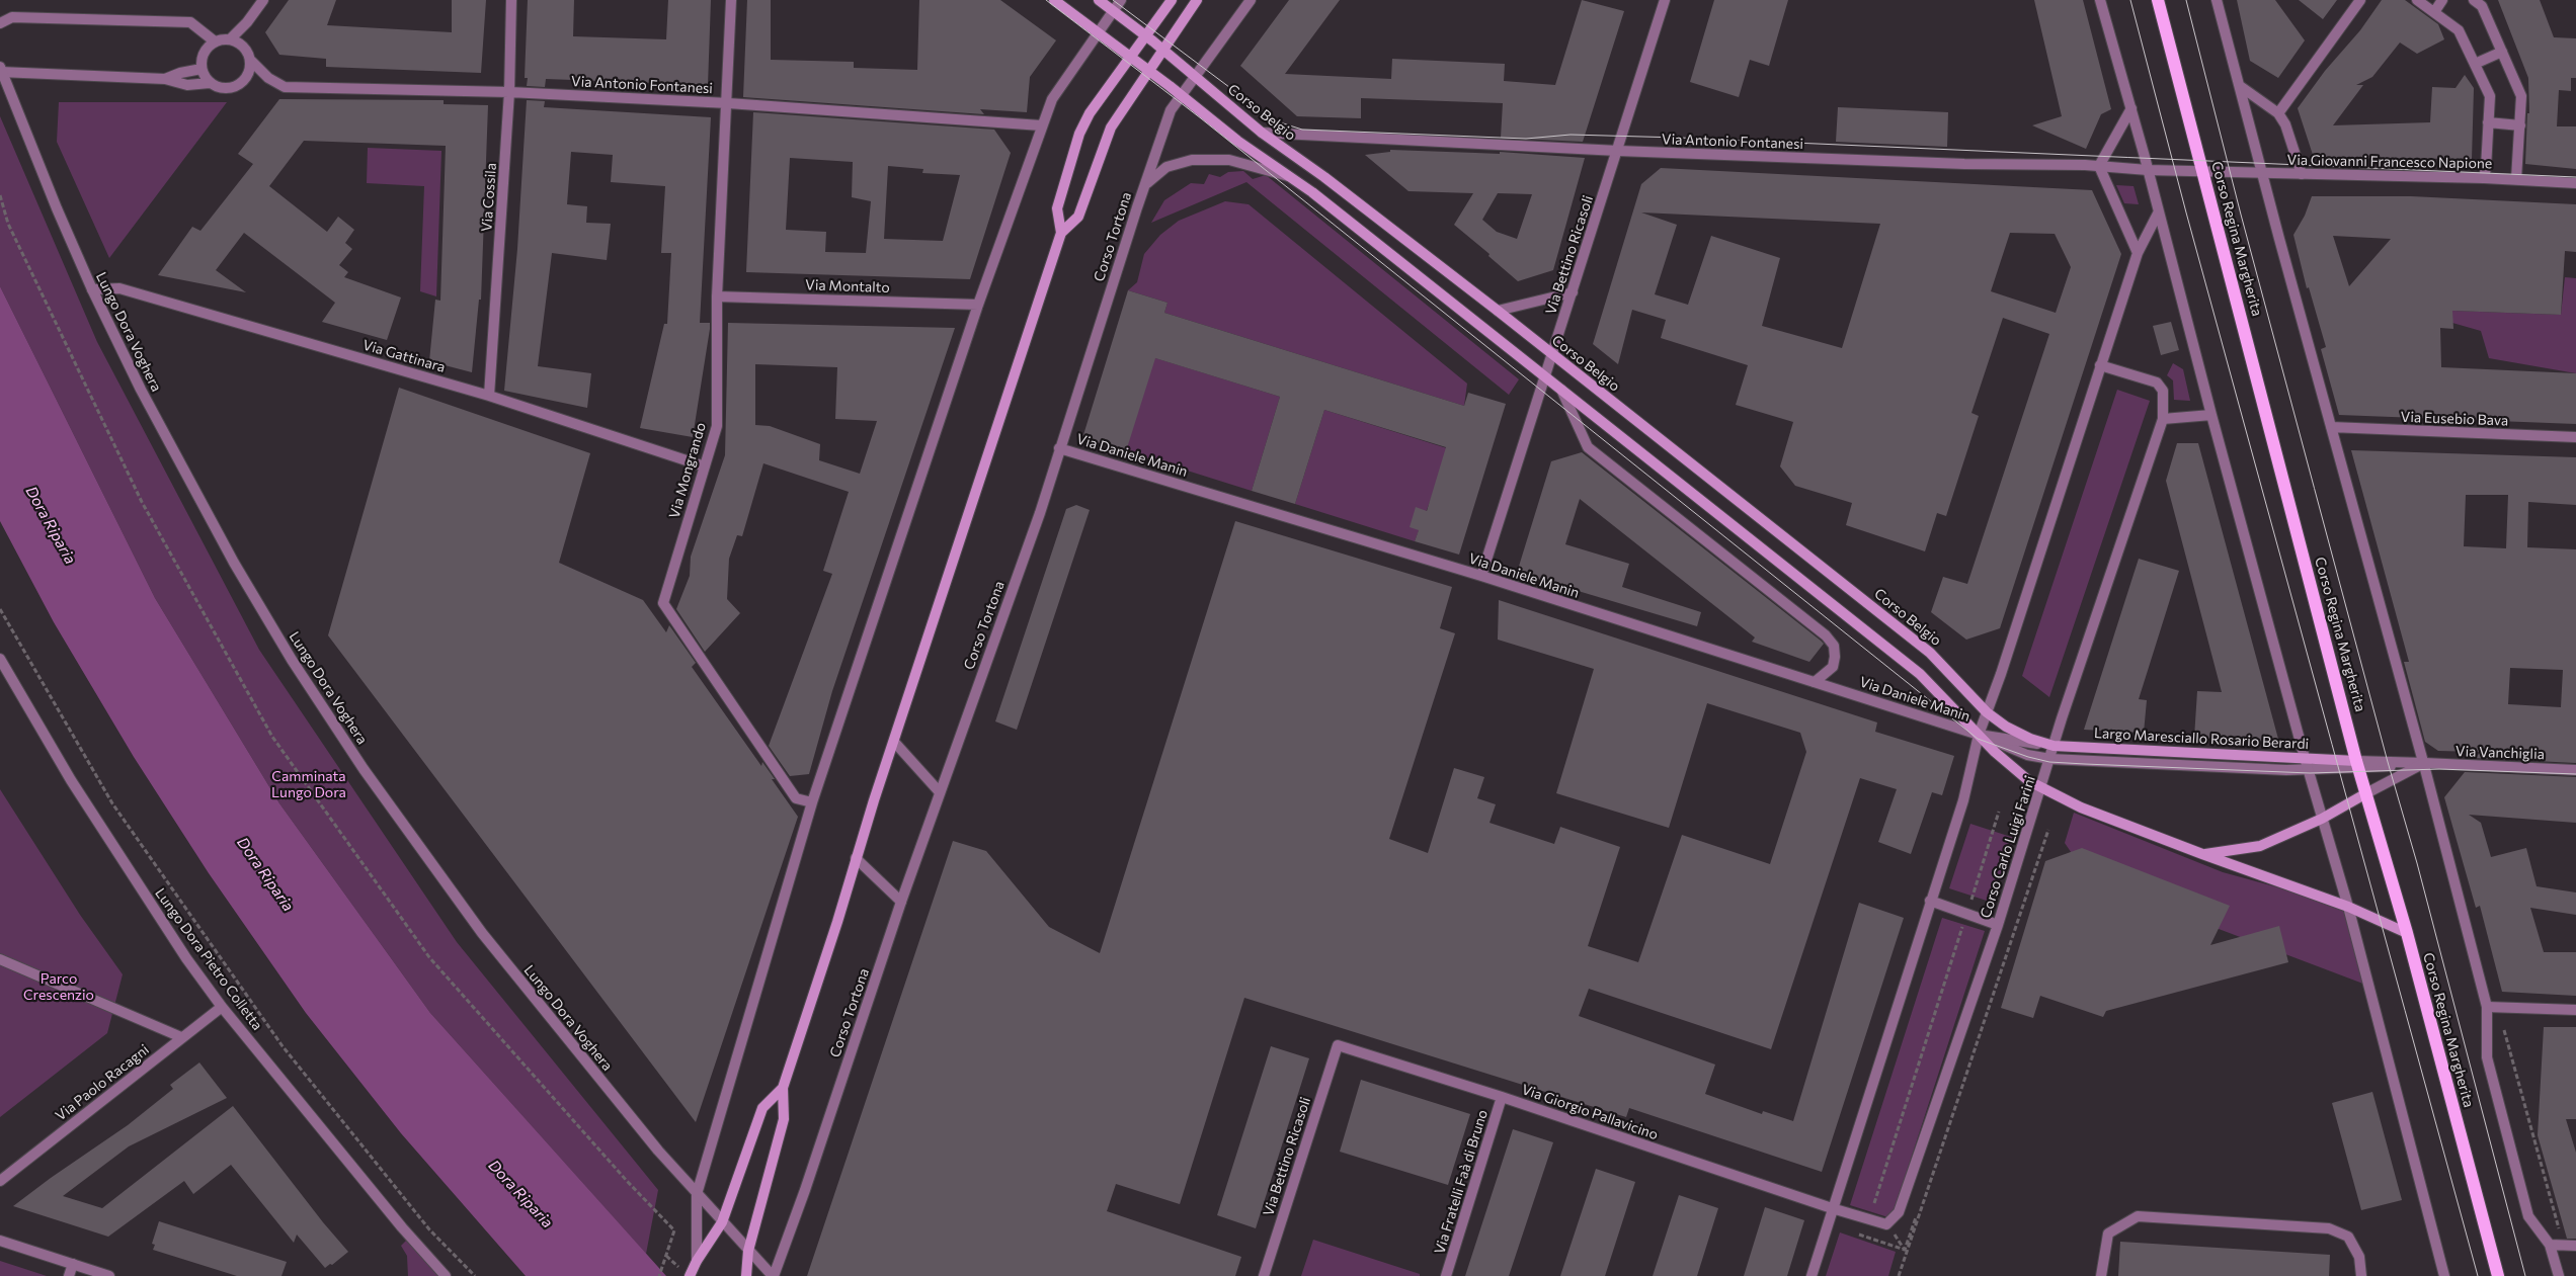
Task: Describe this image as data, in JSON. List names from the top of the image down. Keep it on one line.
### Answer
{"streets":{"main road":["Corso Belgio","Corso Regina Margherita","Largo Maresciallo Rosario Berardi"],"street":["Via Antonio Fontanesi","Via Giovanni Francesco Napione","Via Cossila","Corso Tortona","Via Bettino Ricasoli","Via Montalto","Lungo Dora Voghera","Via Gattinara","Via Eusebio Bava","Via Daniele Manin","Via Mongrando","Via Vanchiglia","Corso Carlo Luigi Farini","Lungo Dora Pietro Colletta","Via Paolo Racagni","Via Giorgio Pallavicino","Via Fratelli Faà di Bruno"]},"crossings":[["Via Antonio Fontanesi","Corso Belgio"],["Via Antonio Fontanesi","Via Giovanni Francesco Napione"],["Via Antonio Fontanesi","Via Cossila"],["Via Antonio Fontanesi","Corso Regina Margherita"],["Via Antonio Fontanesi","Via Bettino Ricasoli"],["Via Antonio Fontanesi","Via Mongrando"],["Corso Belgio","Corso Tortona"],["Corso Belgio","Via Bettino Ricasoli"],["Corso Belgio","Largo Maresciallo Rosario Berardi"],["Corso Belgio","Corso Carlo Luigi Farini"],["Via Giovanni Francesco Napione","Corso Regina Margherita"],["Via Cossila","Via Gattinara"],["Corso Tortona","Lungo Dora Voghera"],["Corso Tortona","Via Daniele Manin"],["Corso Regina Margherita","Largo Maresciallo Rosario Berardi"],["Via Bettino Ricasoli","Via Daniele Manin"],["Via Bettino Ricasoli","Via Giorgio Pallavicino"],["Via Montalto","Via Mongrando"],["Lungo Dora Voghera","Via Gattinara"],["Via Gattinara","Via Mongrando"],["Via Daniele Manin","Largo Maresciallo Rosario Berardi"],["Largo Maresciallo Rosario Berardi","Via Vanchiglia"],["Largo Maresciallo Rosario Berardi","Corso Carlo Luigi Farini"],["Lungo Dora Pietro Colletta","Via Paolo Racagni"],["Via Giorgio Pallavicino","Via Fratelli Faà di Bruno"]],"water":["Dora Riparia"],"parks":["Camminata Lungo Dora","Parco Crescenzio"]}
